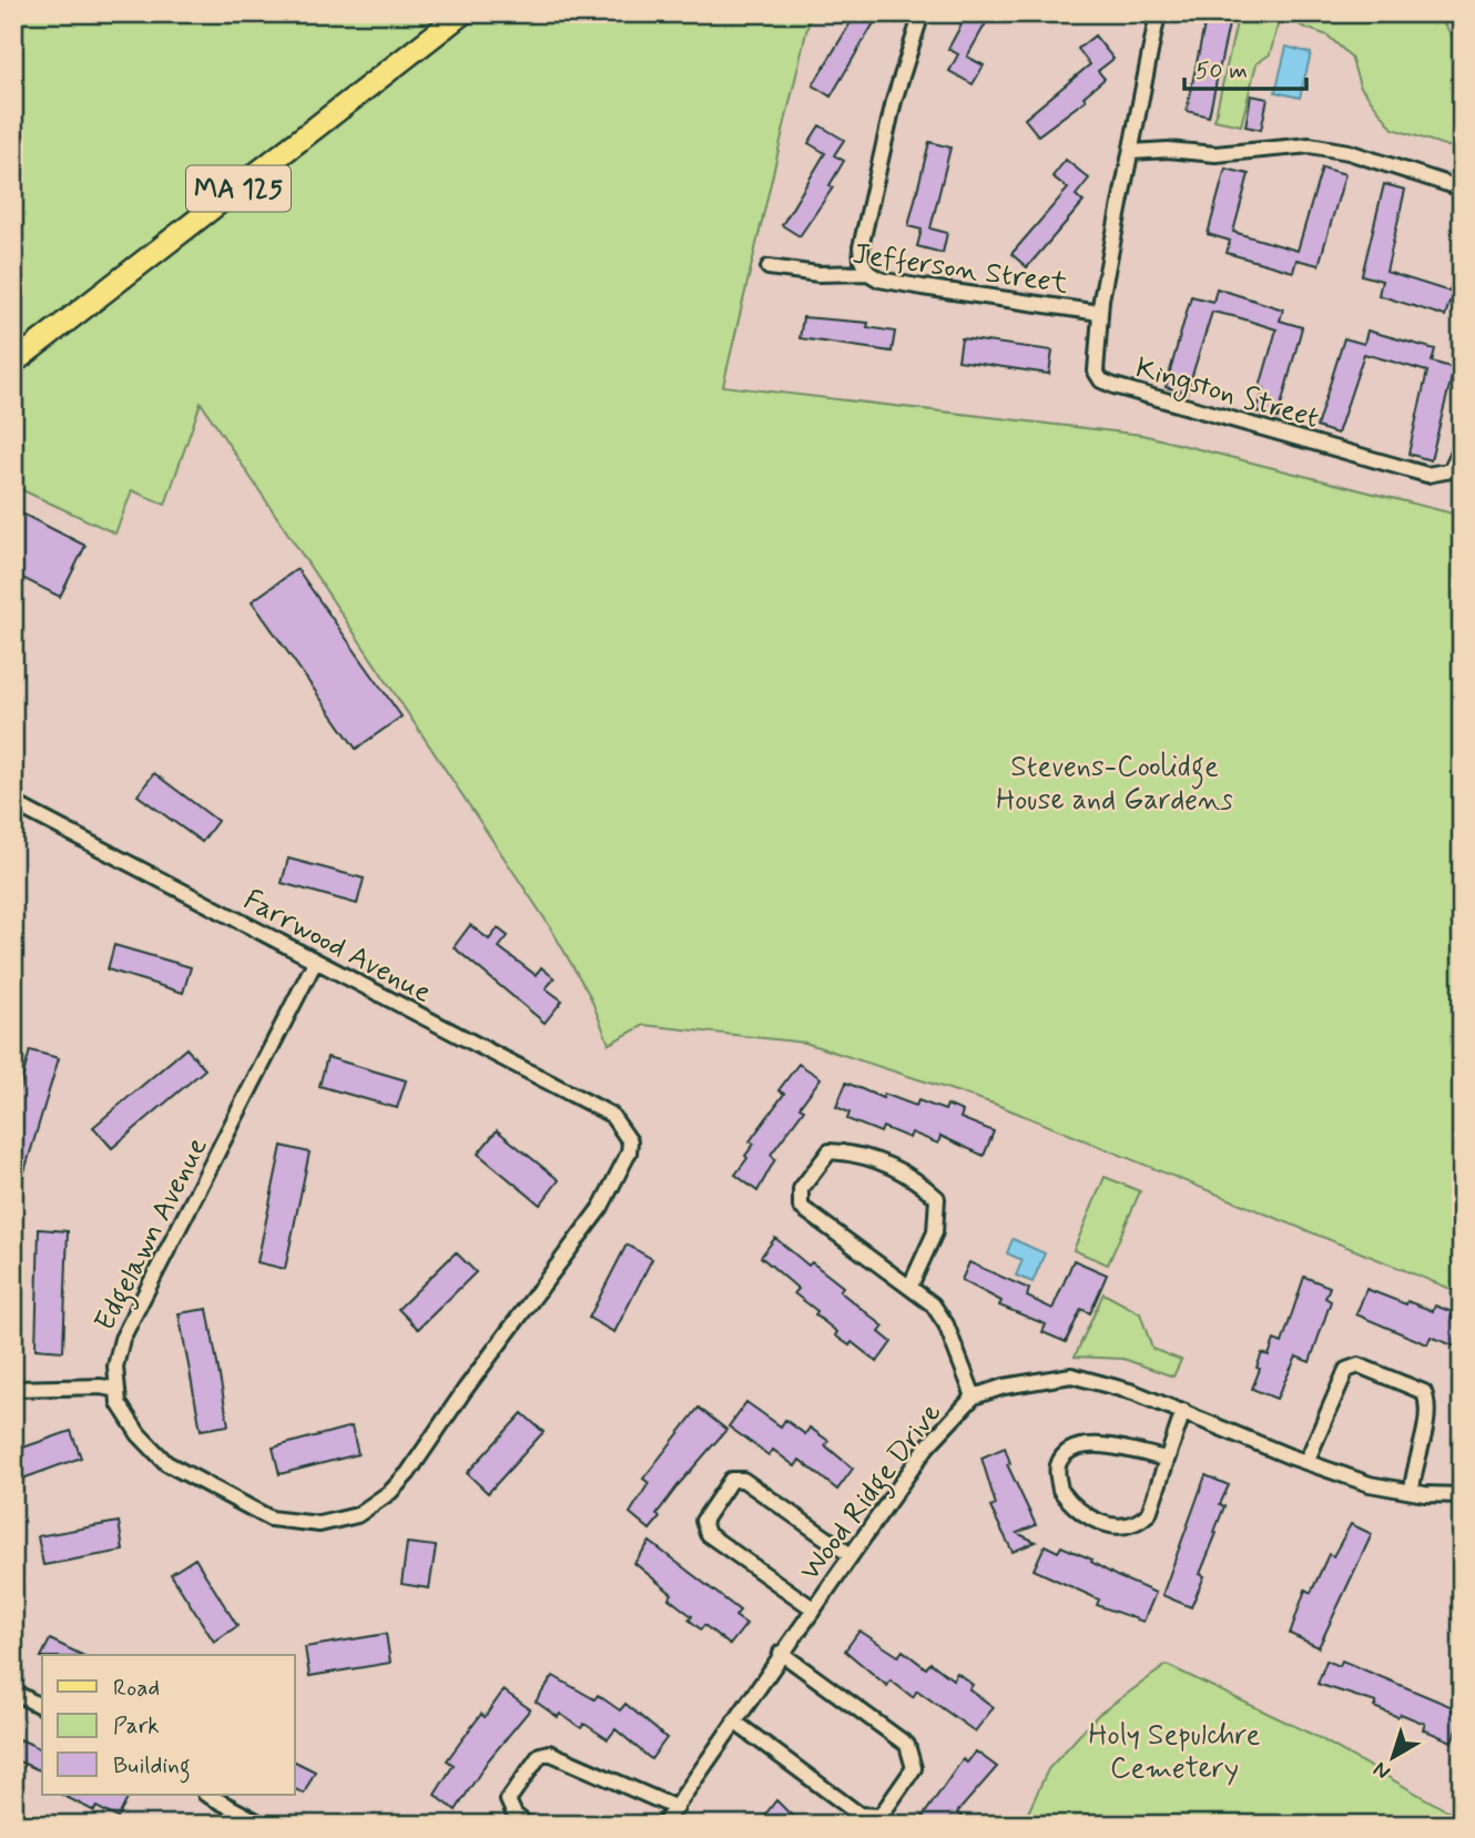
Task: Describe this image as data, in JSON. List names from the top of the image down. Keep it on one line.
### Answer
{"streets":{"main road":["MA 125"],"street":["Jefferson Street","Kingston Street","Farrwood Avenue","Edgelawn Avenue","Wood Ridge Drive"]},"crossings":[["Jefferson Street","Kingston Street"],["Farrwood Avenue","Edgelawn Avenue"]],"parks":["Stevens-Coolidge House and Gardens","Holy Sepulchre Cemetery"],"legend":["Road","Park","Building"],"scale_bar":"50 m","north":"bottom left"}
